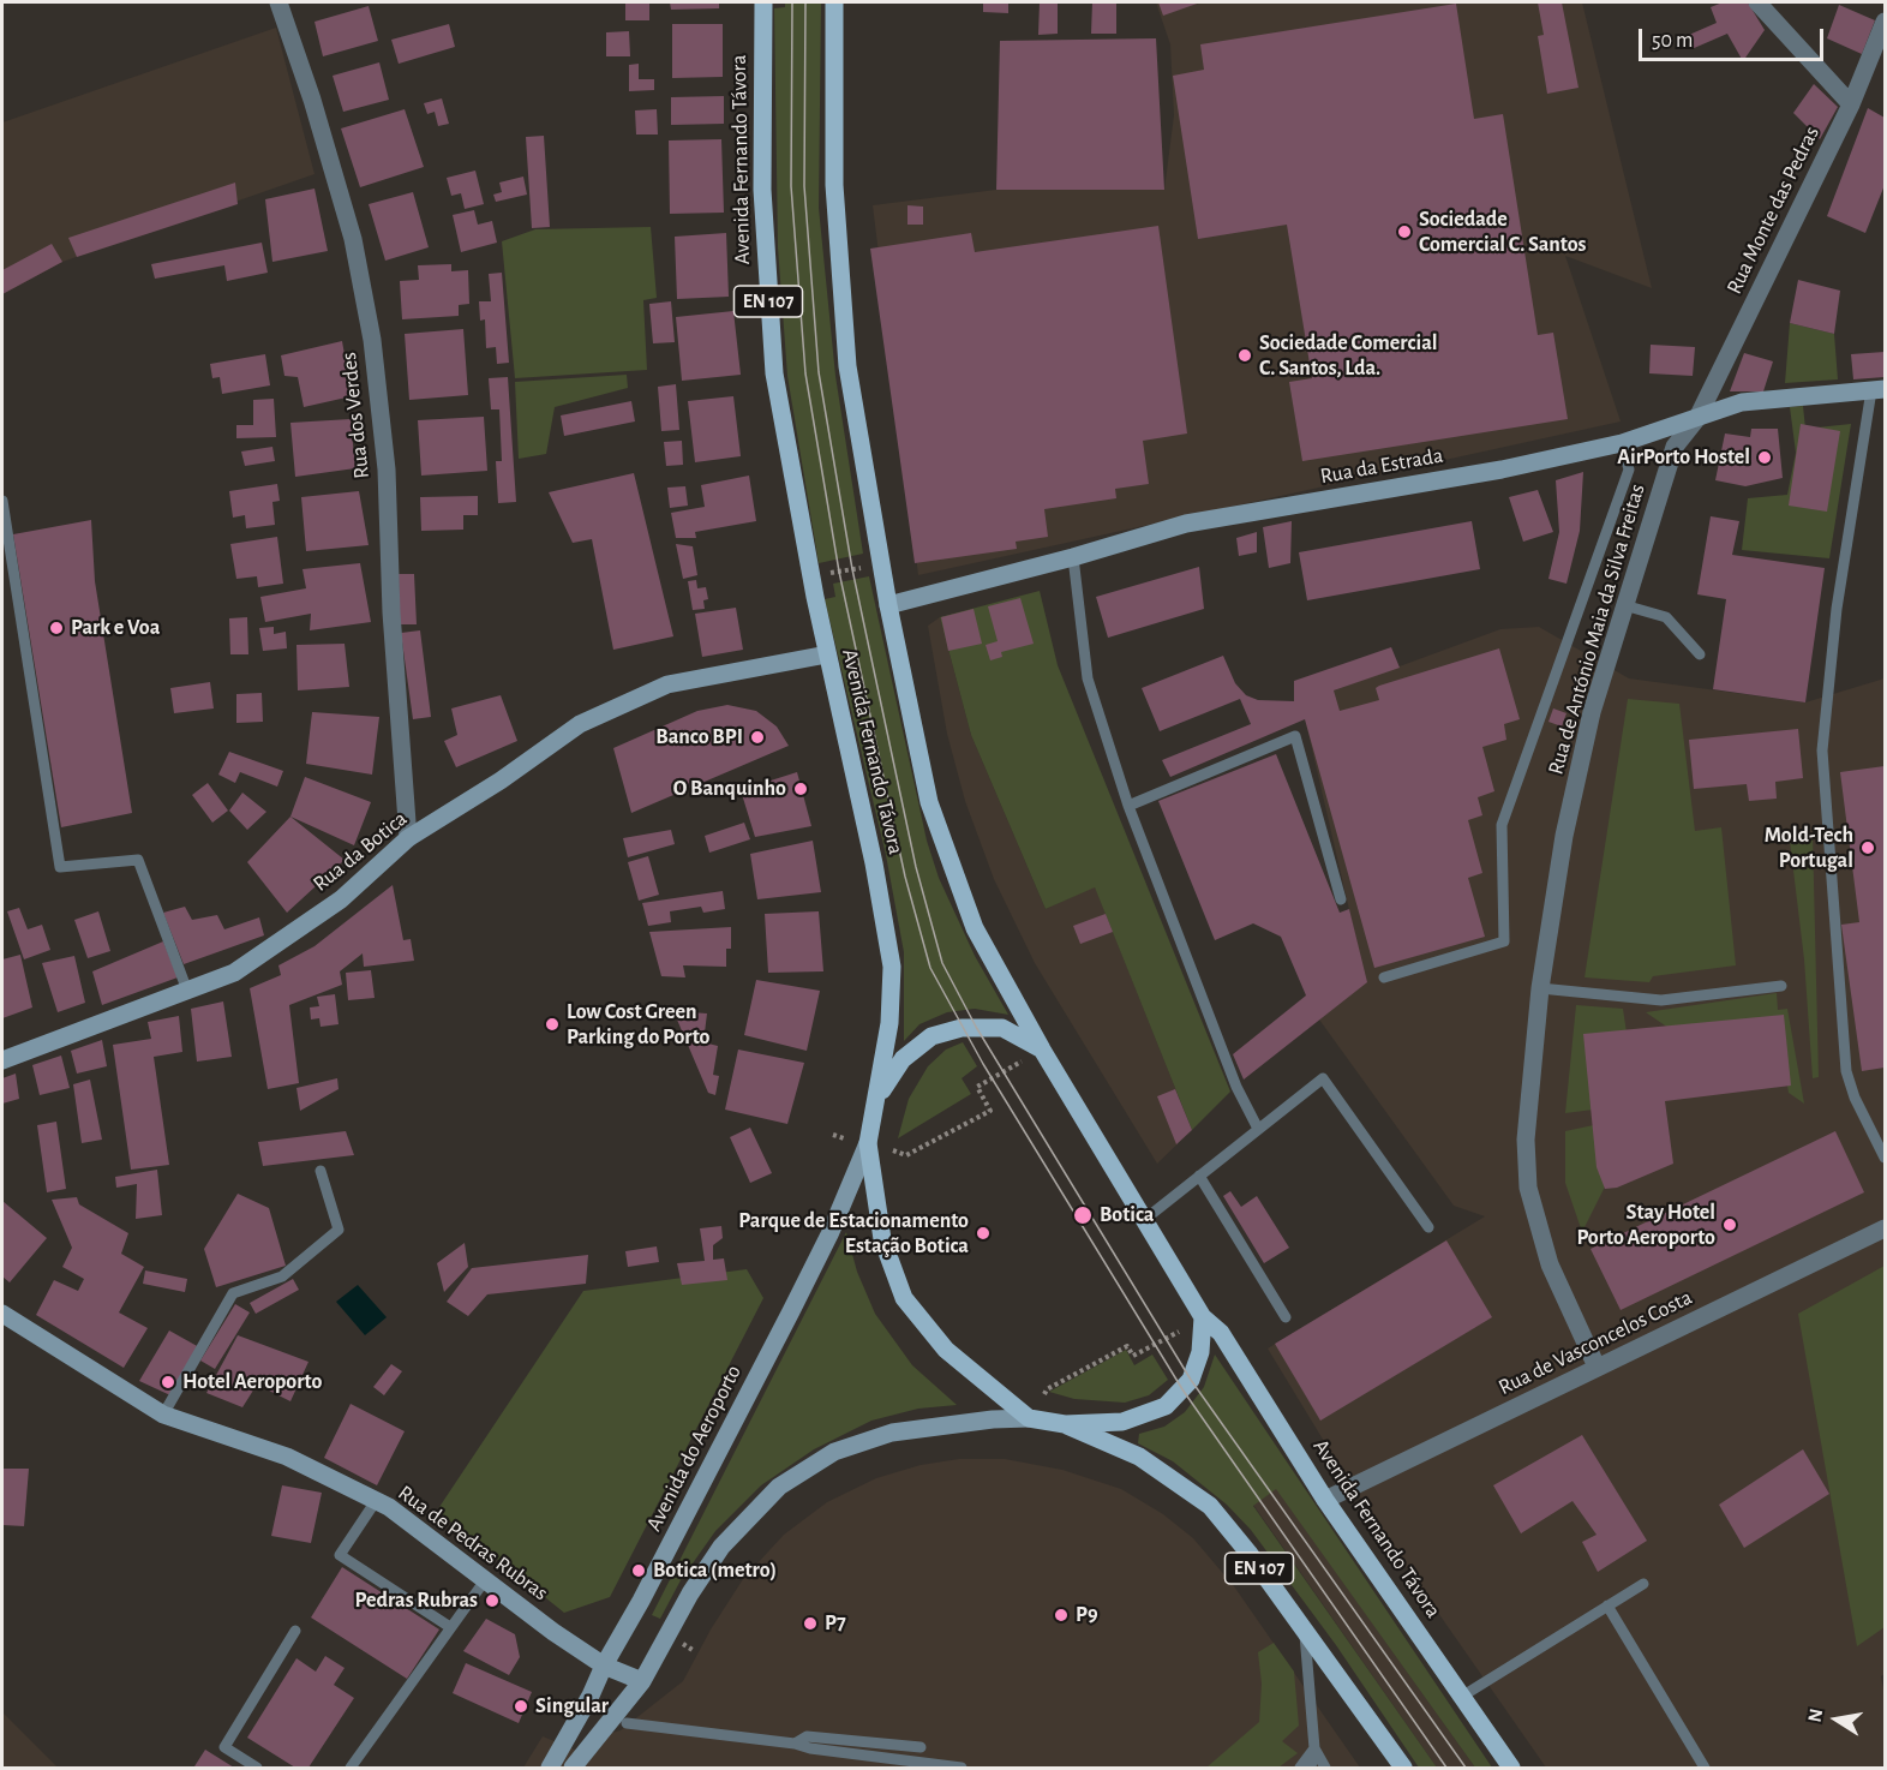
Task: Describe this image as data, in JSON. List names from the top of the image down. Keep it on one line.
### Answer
{"streets":{"main road":["Avenida Fernando Távora","EN 107"],"street":["Rua Monte das Pedras","Rua dos Verdes","Rua da Estrada","Rua de António Maia da Silva Freitas","Rua da Botica","Rua de Vasconcelos Costa","Avenida do Aeroporto","Rua de Pedras Rubras"]},"crossings":[["Avenida Fernando Távora","Rua da Estrada"],["Avenida Fernando Távora","Rua da Botica"],["Avenida Fernando Távora","Rua de Vasconcelos Costa"],["Avenida Fernando Távora","Avenida do Aeroporto"],["Rua Monte das Pedras","Rua da Estrada"],["Rua Monte das Pedras","Rua de António Maia da Silva Freitas"],["Rua dos Verdes","Rua da Botica"],["Rua da Estrada","Rua de António Maia da Silva Freitas"],["Rua de António Maia da Silva Freitas","Rua de Vasconcelos Costa"],["Avenida do Aeroporto","Rua de Pedras Rubras"]],"places":["Sociedade Comercial C. Santos","Sociedade Comercial C. Santos, Lda.","AirPorto Hostel","Park e Voa","Banco BPI","O Banquinho","Mold-Tech Portugal","Low Cost Green Parking do Porto","Botica","Stay Hotel Porto Aeroporto","Parque de Estacionamento Estação Botica","Hotel Aeroporto","Botica (metro)","Pedras Rubras","P9","P7","Singular"],"scale_bar":"50 m","north":"left"}
